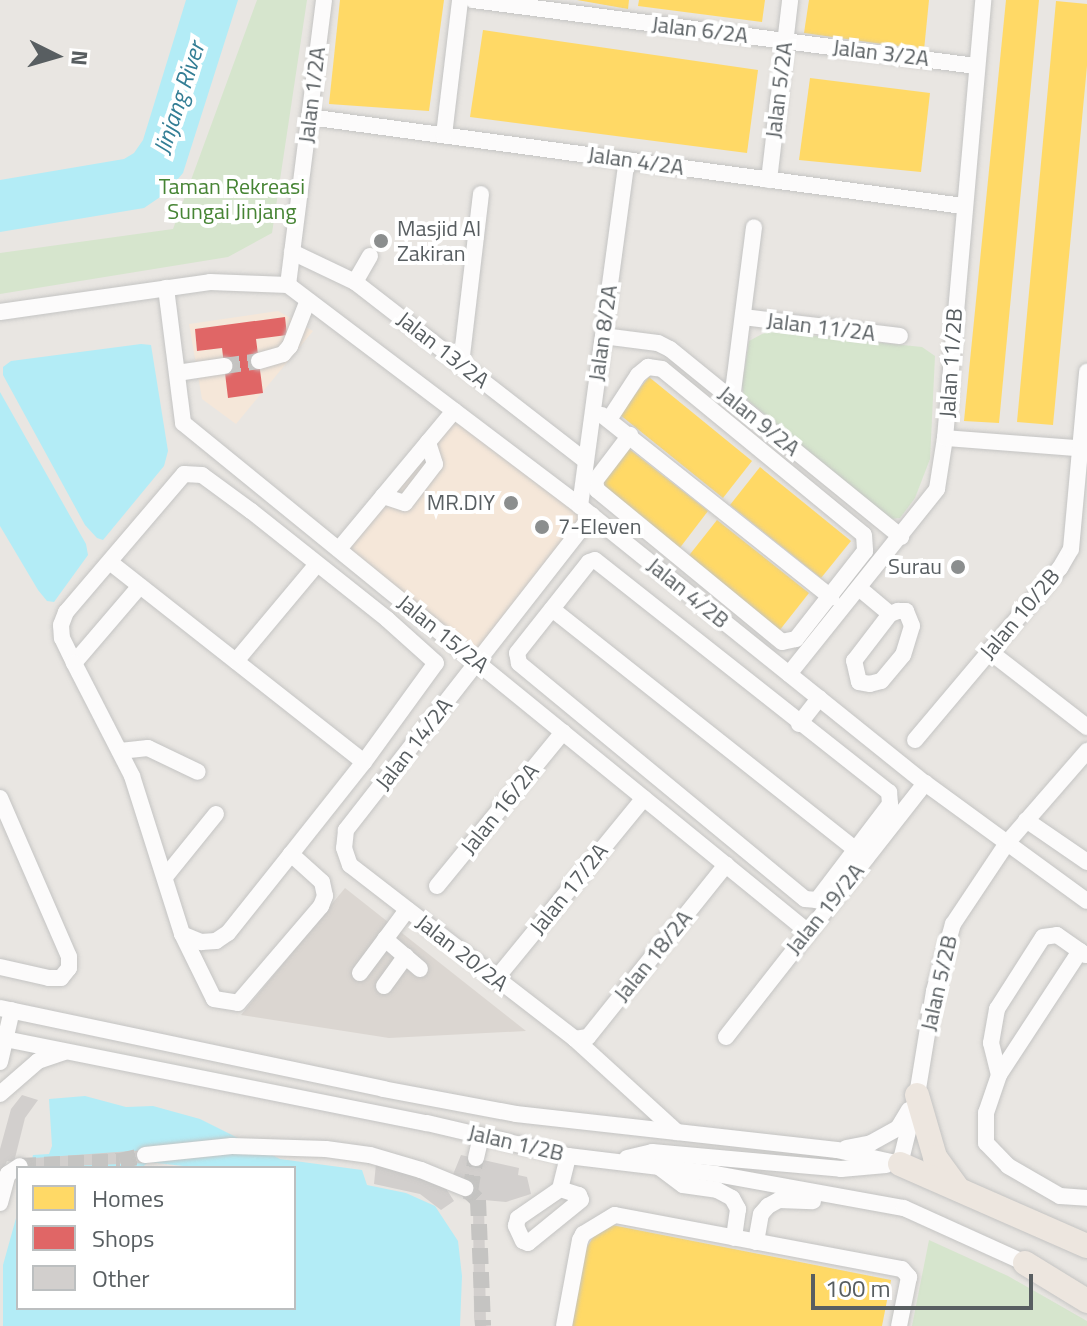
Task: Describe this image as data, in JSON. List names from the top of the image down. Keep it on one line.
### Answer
{"streets":{"street":["Jalan 6/2A","Jalan 3/2A","Jalan 5/2A","Jalan 1/2A","Jalan 4/2A","Jalan 11/2A","Jalan 8/2A","Jalan 13/2A","Jalan 11/2B","Jalan 9/2A","Jalan 4/2B","Jalan 10/2B","Jalan 15/2A","Jalan 14/2A","Jalan 16/2A","Jalan 17/2A","Jalan 19/2A","Jalan 20/2A","Jalan 18/2A","Jalan 5/2B","Jalan 1/2B"]},"crossings":[["Jalan 6/2A","Jalan 3/2A"],["Jalan 6/2A","Jalan 5/2A"],["Jalan 3/2A","Jalan 5/2A"],["Jalan 3/2A","Jalan 11/2B"],["Jalan 5/2A","Jalan 4/2A"],["Jalan 1/2A","Jalan 4/2A"],["Jalan 1/2A","Jalan 13/2A"],["Jalan 1/2A","Jalan 4/2B"],["Jalan 4/2A","Jalan 8/2A"],["Jalan 4/2A","Jalan 11/2B"],["Jalan 8/2A","Jalan 13/2A"],["Jalan 8/2A","Jalan 9/2A"],["Jalan 8/2A","Jalan 4/2B"],["Jalan 8/2A","Jalan 14/2A"],["Jalan 11/2B","Jalan 9/2A"],["Jalan 11/2B","Jalan 4/2B"],["Jalan 4/2B","Jalan 14/2A"],["Jalan 4/2B","Jalan 19/2A"],["Jalan 4/2B","Jalan 5/2B"],["Jalan 15/2A","Jalan 14/2A"],["Jalan 15/2A","Jalan 16/2A"],["Jalan 15/2A","Jalan 17/2A"],["Jalan 15/2A","Jalan 19/2A"],["Jalan 15/2A","Jalan 18/2A"],["Jalan 14/2A","Jalan 20/2A"],["Jalan 17/2A","Jalan 20/2A"],["Jalan 20/2A","Jalan 18/2A"],["Jalan 20/2A","Jalan 1/2B"],["Jalan 5/2B","Jalan 1/2B"]],"water":["Jinjang River"],"parks":["Taman Rekreasi Sungai Jinjang"],"places":["Masjid Al Zakiran","MR.DIY","7-Eleven","Surau"],"legend":["Homes","Shops","Other"],"scale_bar":"100 m","north":"right"}
